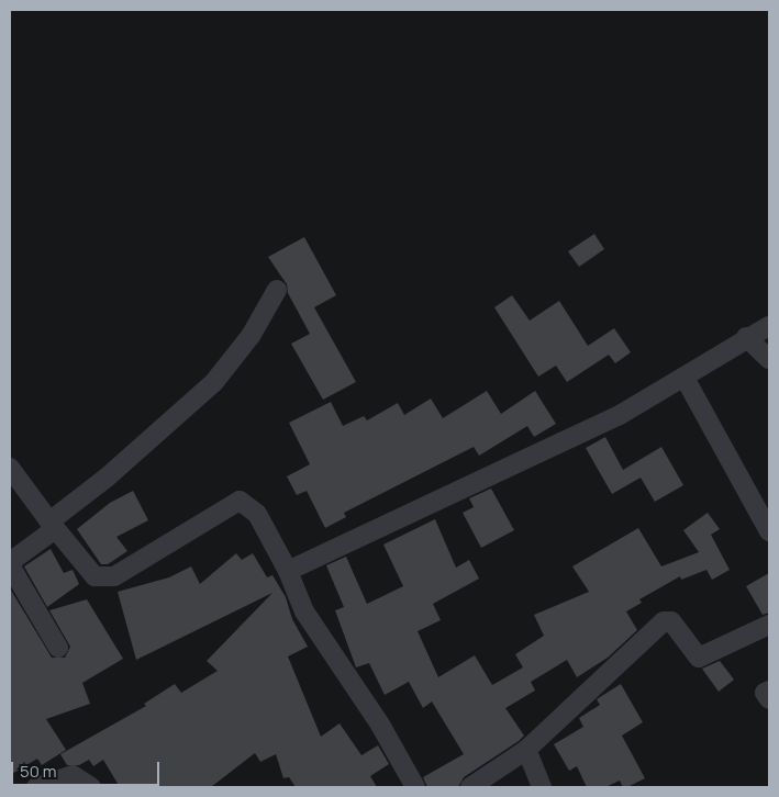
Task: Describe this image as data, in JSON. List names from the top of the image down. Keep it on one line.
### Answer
{"scale_bar":"50 m"}
